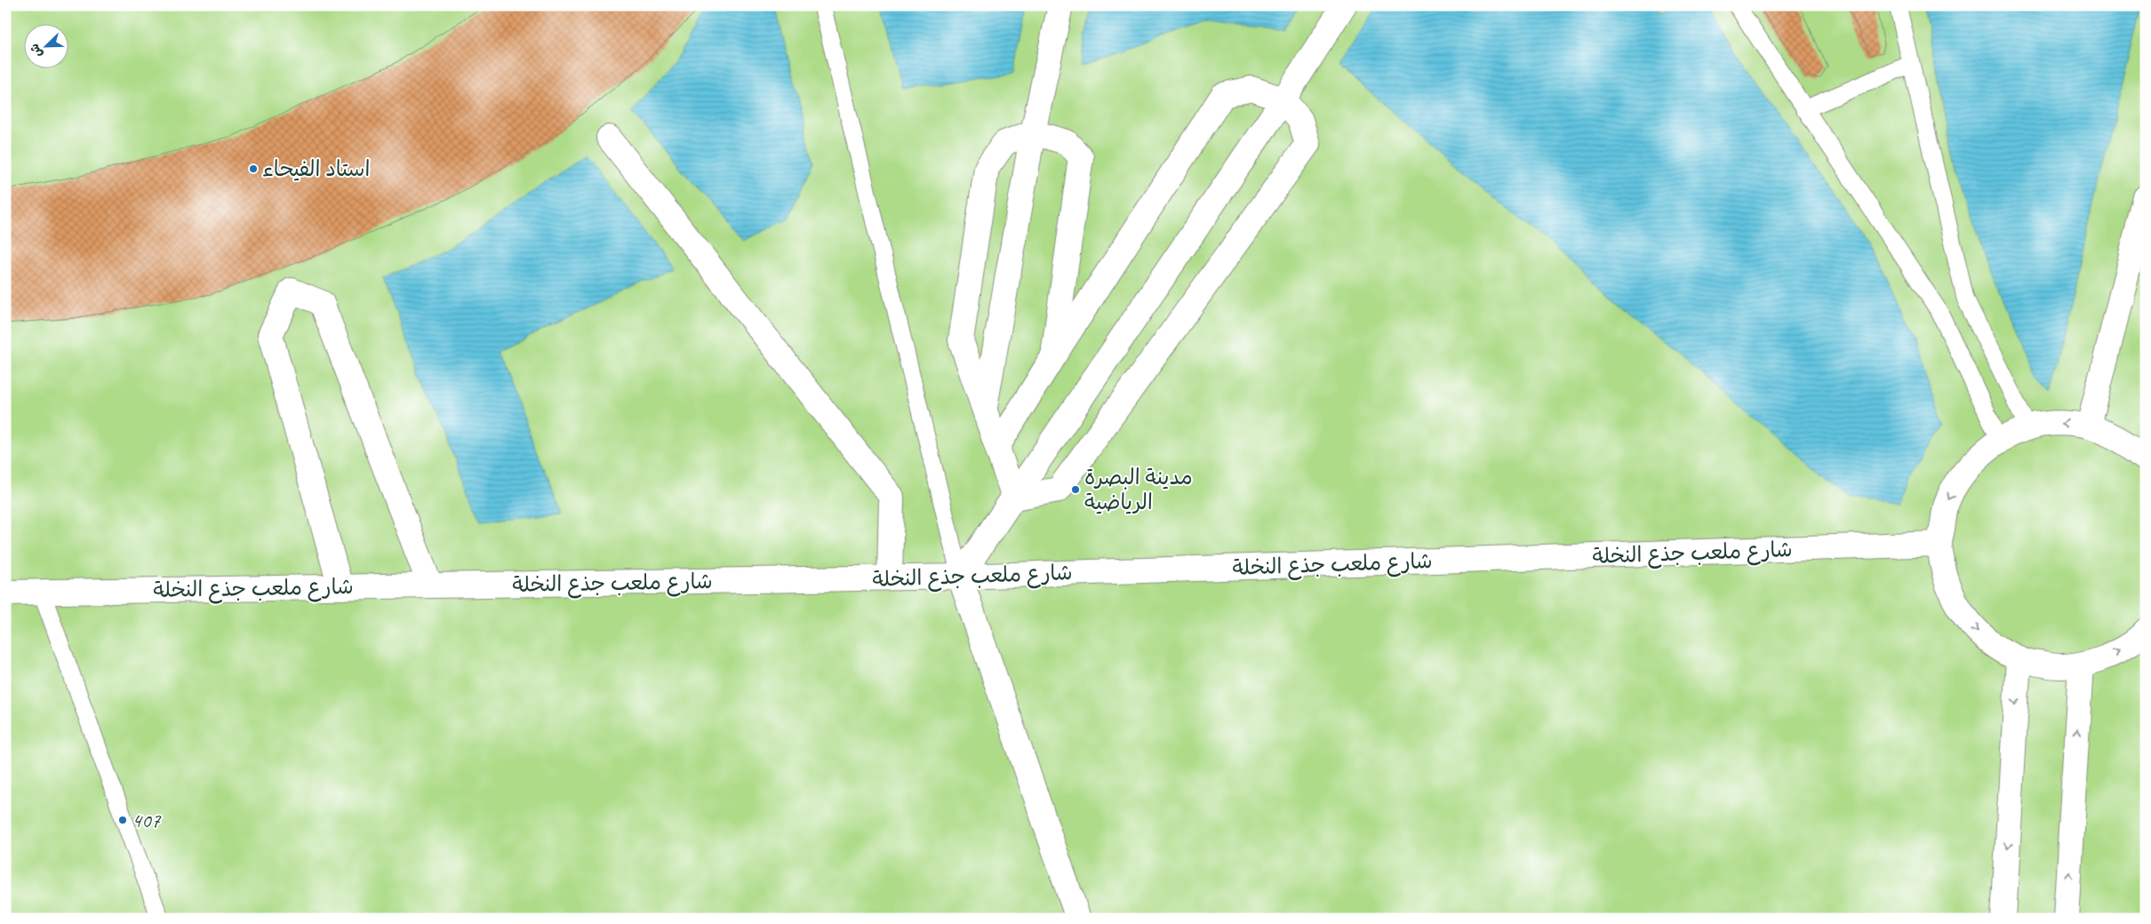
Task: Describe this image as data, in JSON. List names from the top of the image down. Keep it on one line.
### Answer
{"streets":{"street":["شارع ملعب جذع النخلة"]},"places":["استاد الفيحاء","مدينة البصرة الرياضية","407"],"north":"bottom left"}
